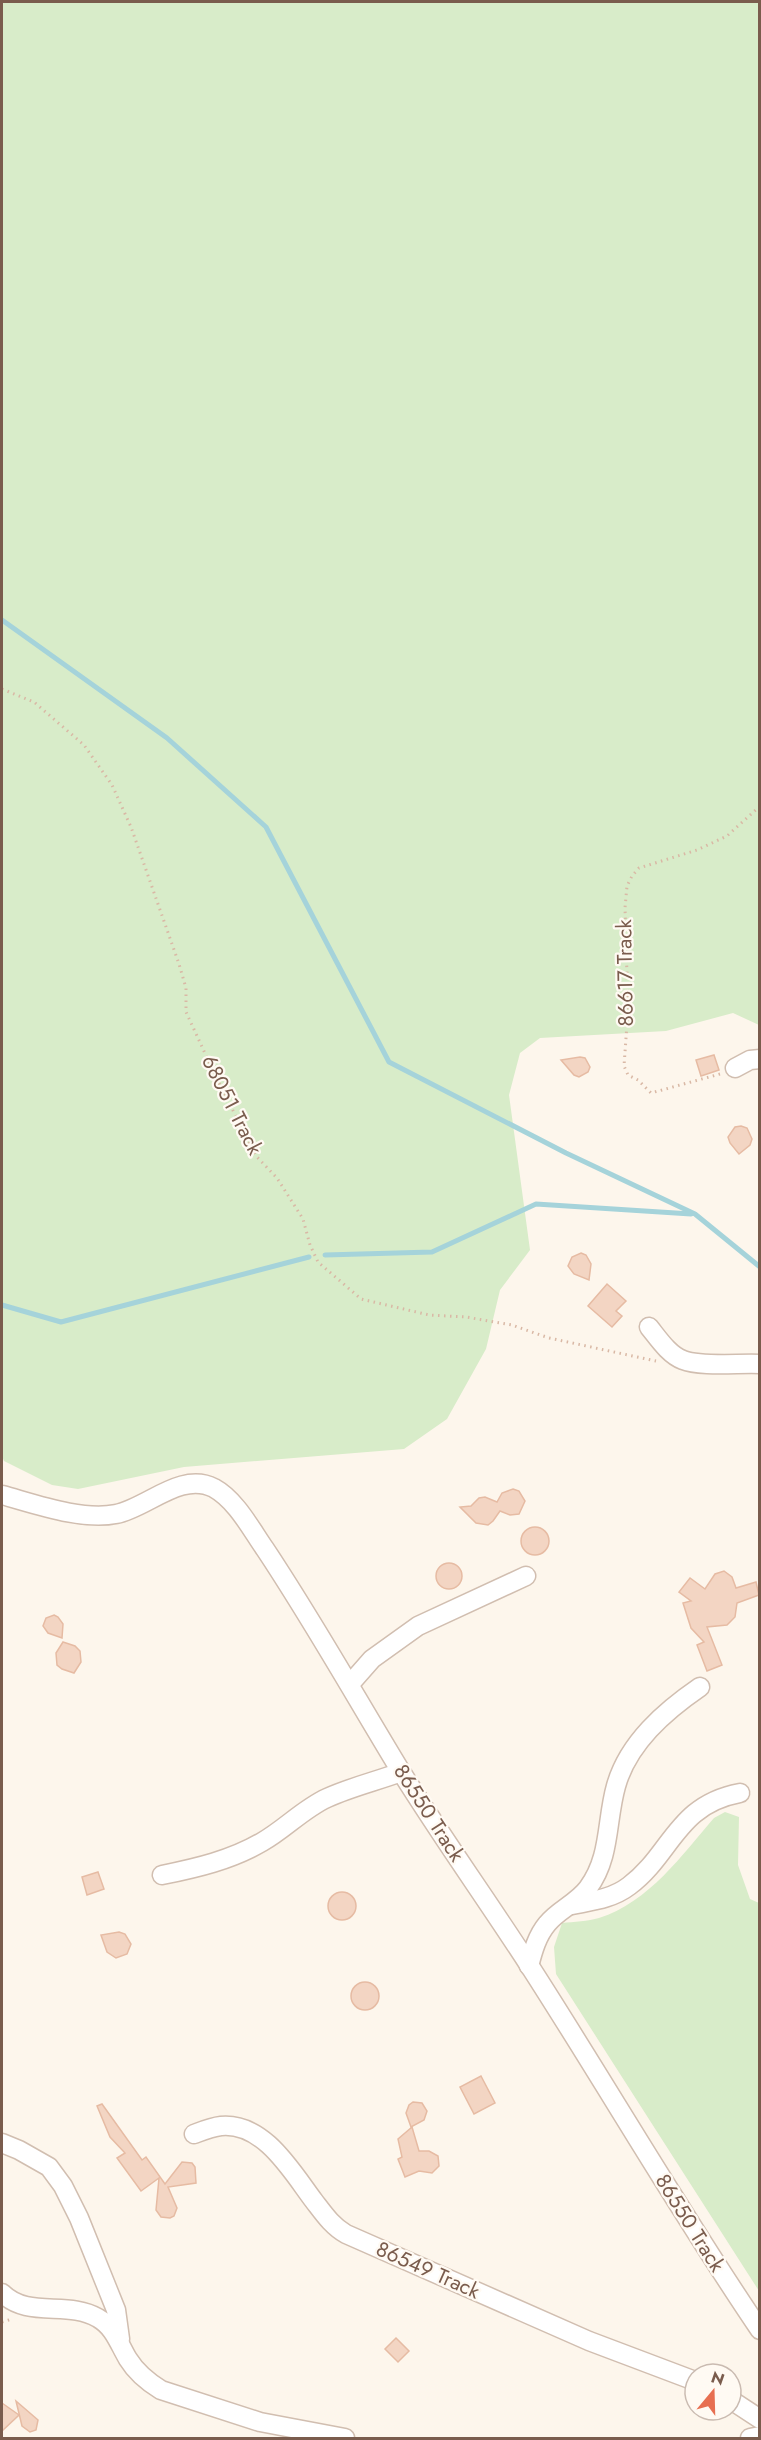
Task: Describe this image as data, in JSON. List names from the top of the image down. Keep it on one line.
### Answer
{"streets":{"street":["86550 Track","86549 Track"],"path":["86617 Track","68051 Track"]},"north":"top"}
